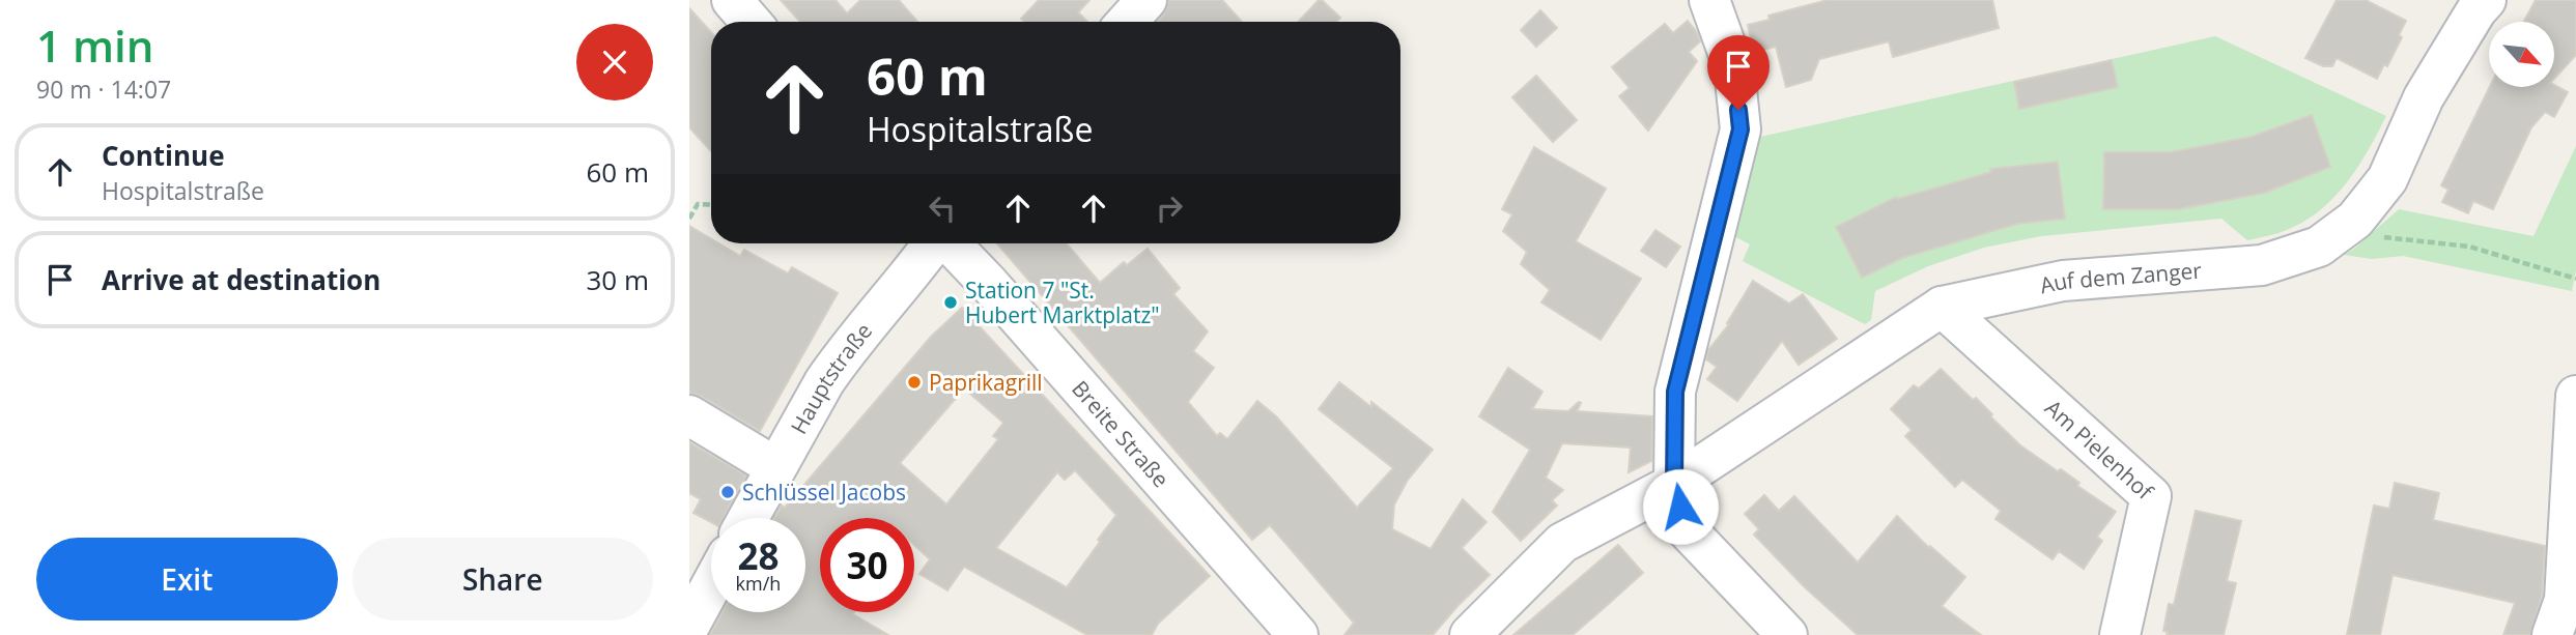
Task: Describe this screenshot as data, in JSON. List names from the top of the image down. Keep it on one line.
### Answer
{"streets":{"street":["Auf dem Zanger","Hauptstraße","Breite Straße","Am Pielenhof"]},"crossings":[["Auf dem Zanger","Am Pielenhof"]],"places":["Station 7 \"St. Hubert Marktplatz\"","Paprikagrill","Schlüssel Jacobs"],"north":"bottom right","page":{"heading":["1 min","90 m · 14:07"],"turn":["60 m","Hospitalstraße"],"list":[{"name":"Continue","note":"Hospitalstraße","value":"60 m"},{"name":"Arrive at destination","value":"30 m"}],"speed":"28 km/h","limit":"30","buttons":["Exit","Share"]}}
